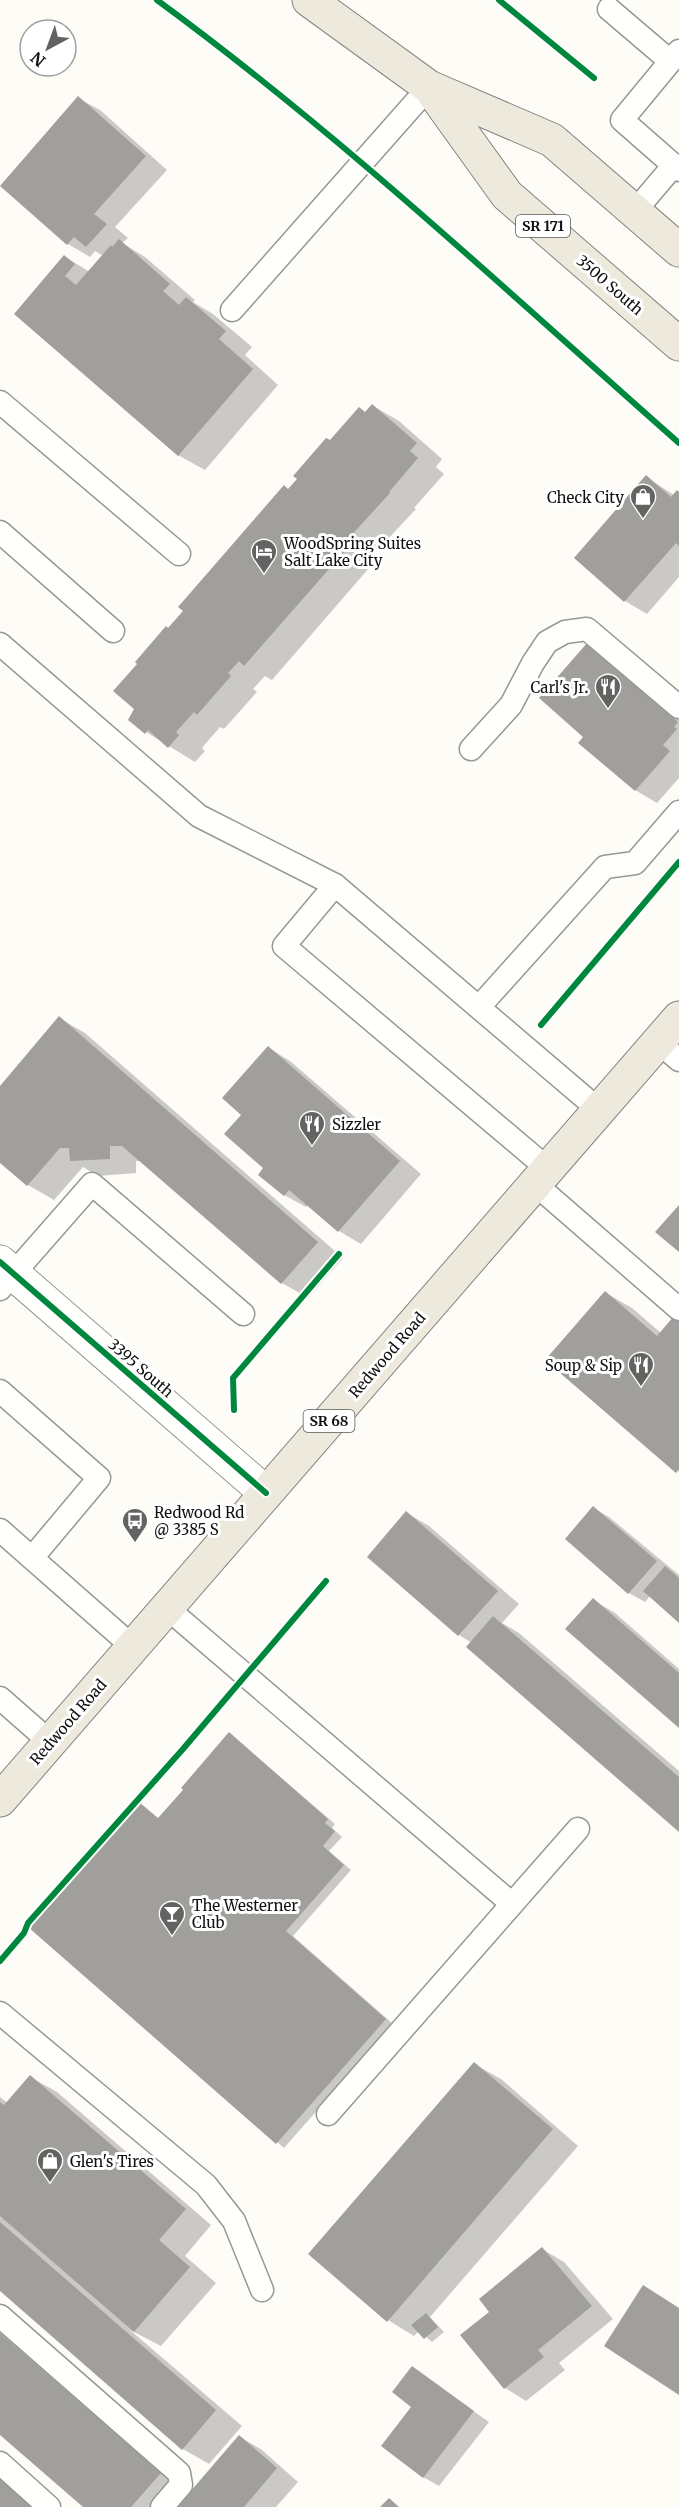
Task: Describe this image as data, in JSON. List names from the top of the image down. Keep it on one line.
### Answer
{"streets":{"main road":["SR 171","3500 South","Redwood Road","SR 68"],"street":["3395 South"]},"crossings":[["Redwood Road","3395 South"]],"places":{"shop":["Check City","Glen's Tires"],"hotel":["WoodSpring Suites Salt Lake City"],"restaurant":["Carl's Jr.","Sizzler","Soup & Sip"],"bus stop":["Redwood Rd @ 3385 S"],"bar":["The Westerner Club"]},"north":"bottom left"}
